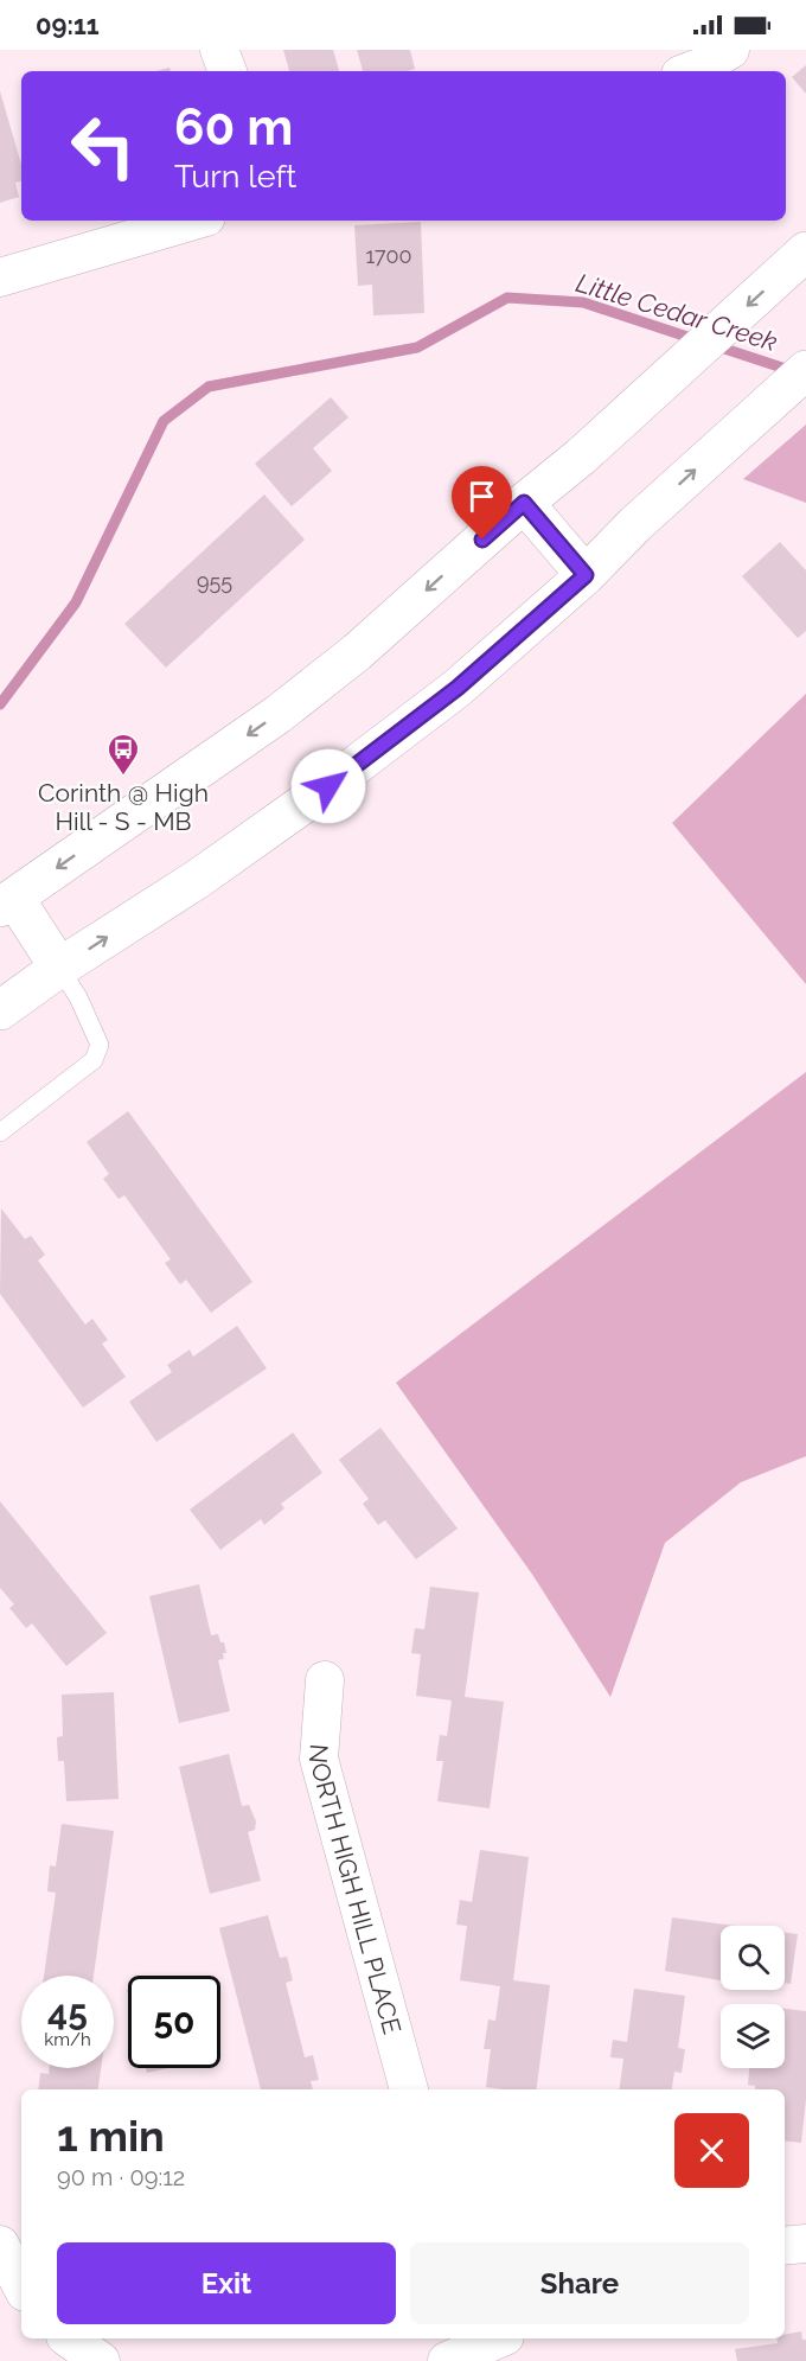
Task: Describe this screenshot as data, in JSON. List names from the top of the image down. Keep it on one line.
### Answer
{"streets":{"street":["NORTH HIGH HILL PLACE"]},"water":["Little Cedar Creek"],"places":{"bus stop":["Corinth @ High Hill - S - MB"]},"house_numbers":["1700","955"],"page":{"status":"09:11","turn":["60 m","Turn left"],"speed":"45 km/h","limit":"50","heading":["1 min","90 m · 09:12"],"buttons":["Exit","Share"]}}
